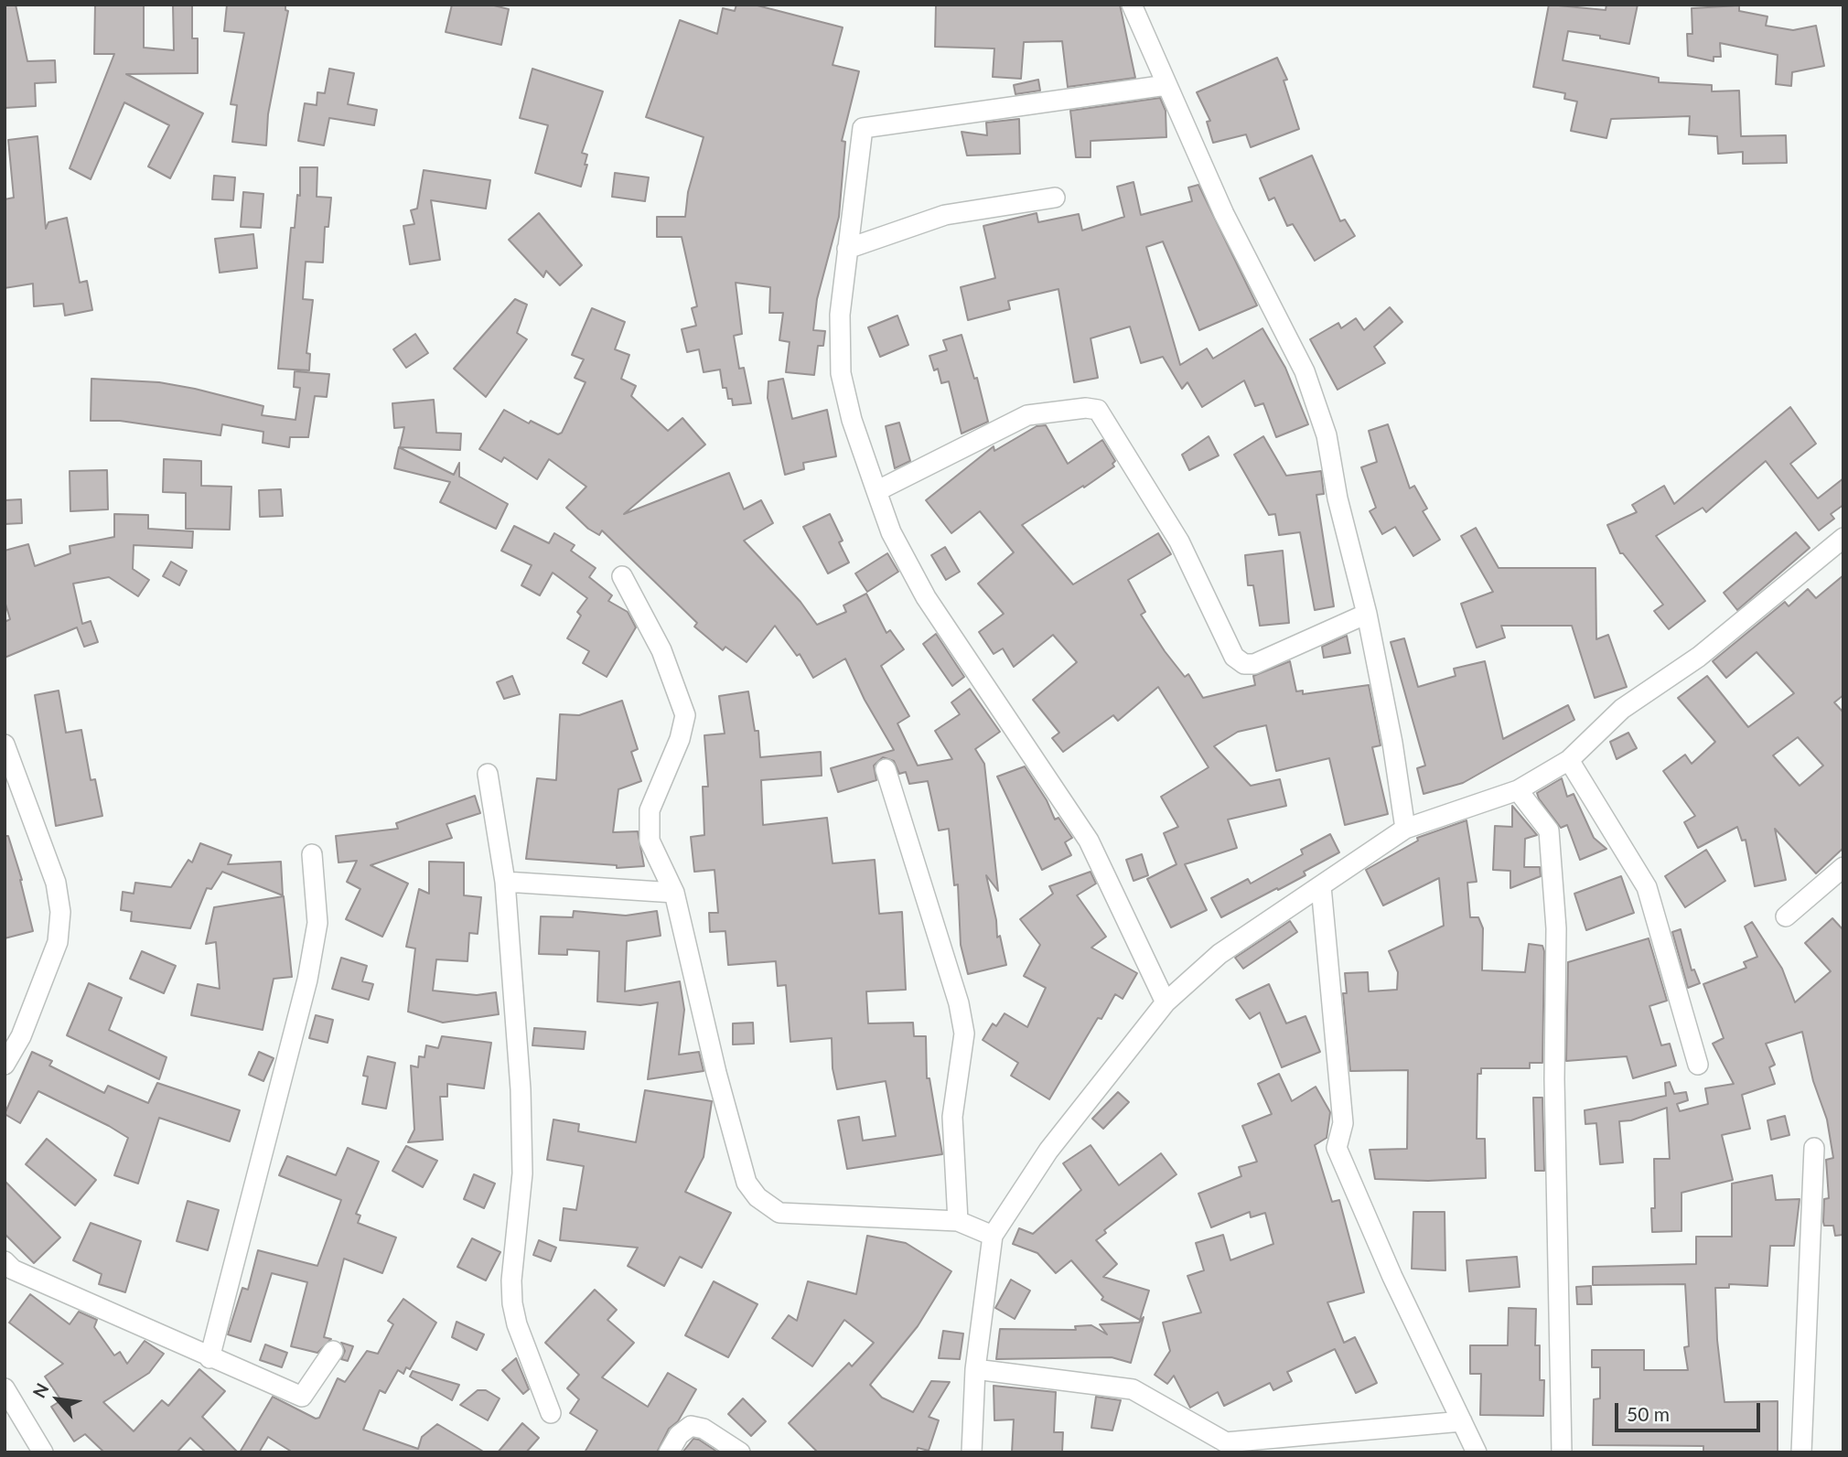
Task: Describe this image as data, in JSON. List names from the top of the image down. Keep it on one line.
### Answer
{"scale_bar":"50 m","north":"top left"}
